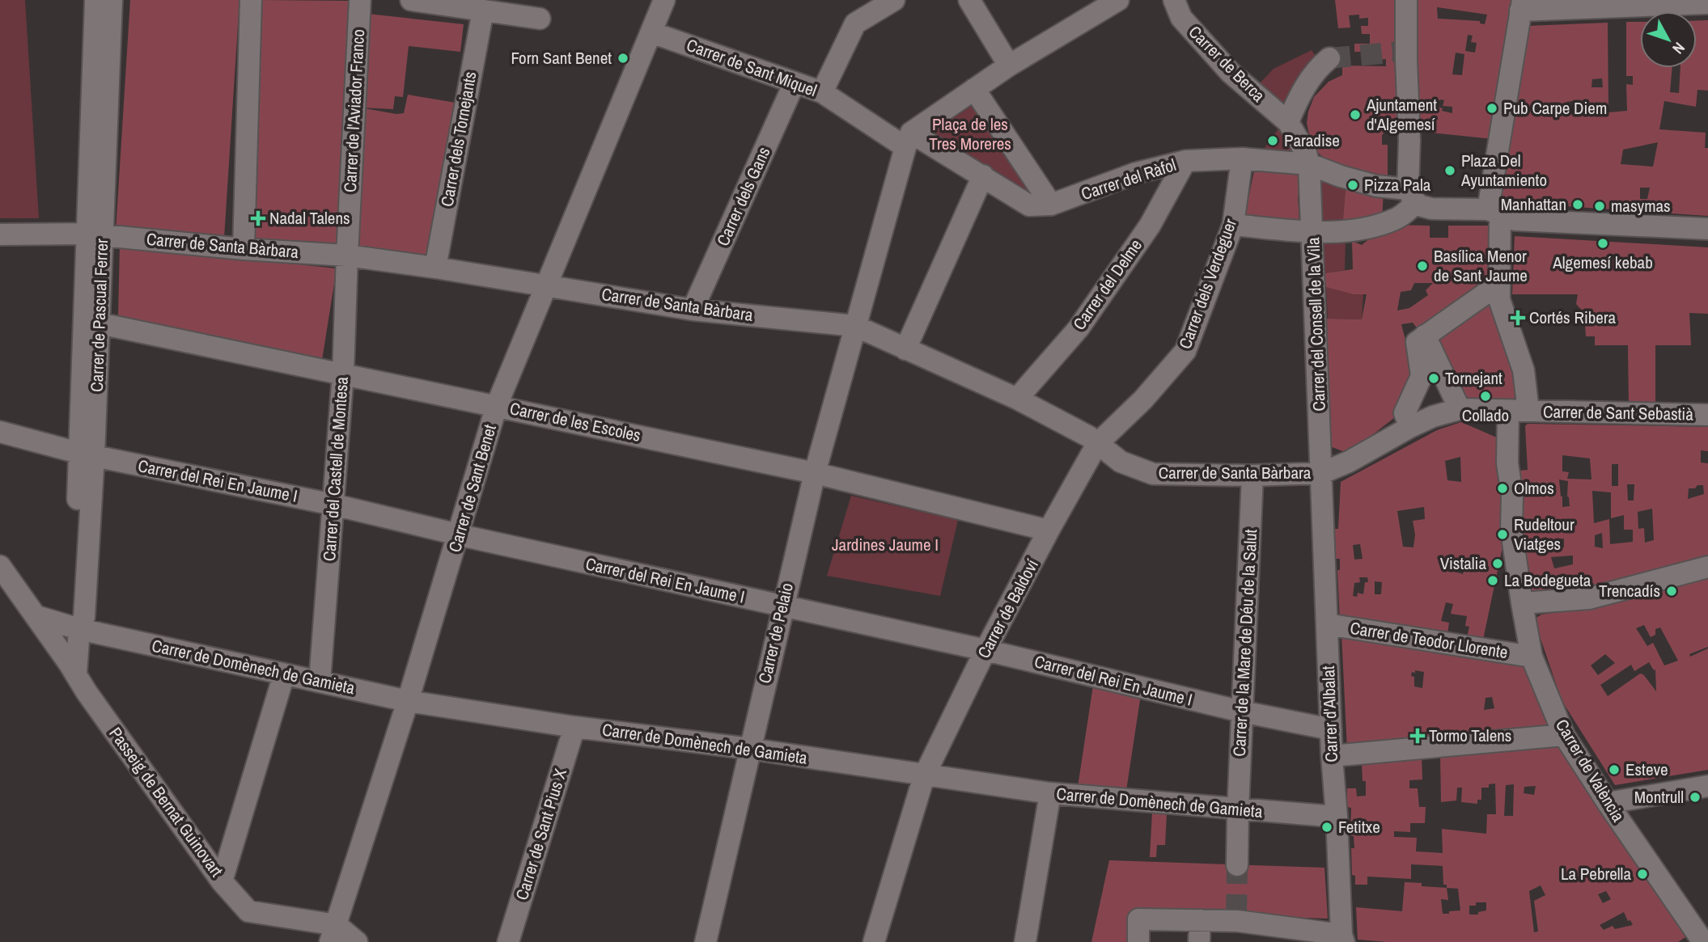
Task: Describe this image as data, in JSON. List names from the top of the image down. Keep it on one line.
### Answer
{"streets":{"street":["Carrer de Berca","Carrer de Sant Miquel","Carrer de l'Aviador Franco","Carrer dels Tornejants","Carrer del Ràfol","Carrer dels Gans","Carrer de Santa Bàrbara","Carrer dels Verdeguer","Carrer del Delme","Carrer de Pascual Ferrer","Carrer del Consell de la Vila","Carrer de Sant Sebastià","Carrer de les Escoles","Carrer del Castell de Montesa","Carrer del Rei En Jaume I","Carrer de Sant Benet","Carrer de Baldoví","Carrer de Pelaio","Carrer de Teodor Llorente","Carrer de la Mare de Déu de la Salut","Carrer de Domènech de Gamieta","Carrer d'Albalat","Carrer de València","Passeig de Bernat Guinovart","Carrer de Sant Pius X"]},"crossings":[["Carrer de Berca","Carrer del Ràfol"],["Carrer de Berca","Carrer del Consell de la Vila"],["Carrer de Sant Miquel","Carrer dels Gans"],["Carrer de Sant Miquel","Carrer de Sant Benet"],["Carrer de Sant Miquel","Carrer de Pelaio"],["Carrer de l'Aviador Franco","Carrer de Santa Bàrbara"],["Carrer de l'Aviador Franco","Carrer del Castell de Montesa"],["Carrer dels Tornejants","Carrer de Santa Bàrbara"],["Carrer del Ràfol","Carrer dels Verdeguer"],["Carrer del Ràfol","Carrer del Delme"],["Carrer del Ràfol","Carrer del Consell de la Vila"],["Carrer del Ràfol","Carrer de València"],["Carrer dels Gans","Carrer de Santa Bàrbara"],["Carrer de Santa Bàrbara","Carrer dels Verdeguer"],["Carrer de Santa Bàrbara","Carrer del Delme"],["Carrer de Santa Bàrbara","Carrer de Pascual Ferrer"],["Carrer de Santa Bàrbara","Carrer del Consell de la Vila"],["Carrer de Santa Bàrbara","Carrer de Sant Sebastià"],["Carrer de Santa Bàrbara","Carrer del Castell de Montesa"],["Carrer de Santa Bàrbara","Carrer de Sant Benet"],["Carrer de Santa Bàrbara","Carrer de Baldoví"],["Carrer de Santa Bàrbara","Carrer de Pelaio"],["Carrer de Santa Bàrbara","Carrer de la Mare de Déu de la Salut"],["Carrer de Santa Bàrbara","Carrer d'Albalat"],["Carrer dels Verdeguer","Carrer de Baldoví"],["Carrer de Pascual Ferrer","Carrer de les Escoles"],["Carrer de Pascual Ferrer","Carrer del Rei En Jaume I"],["Carrer de Pascual Ferrer","Carrer de Domènech de Gamieta"],["Carrer de Pascual Ferrer","Passeig de Bernat Guinovart"],["Carrer del Consell de la Vila","Carrer de Sant Sebastià"],["Carrer del Consell de la Vila","Carrer d'Albalat"],["Carrer de Sant Sebastià","Carrer d'Albalat"],["Carrer de Sant Sebastià","Carrer de València"],["Carrer de les Escoles","Carrer del Castell de Montesa"],["Carrer de les Escoles","Carrer de Sant Benet"],["Carrer de les Escoles","Carrer de Baldoví"],["Carrer de les Escoles","Carrer de Pelaio"],["Carrer del Castell de Montesa","Carrer del Rei En Jaume I"],["Carrer del Castell de Montesa","Carrer de Domènech de Gamieta"],["Carrer del Rei En Jaume I","Carrer de Sant Benet"],["Carrer del Rei En Jaume I","Carrer de Baldoví"],["Carrer del Rei En Jaume I","Carrer de Pelaio"],["Carrer del Rei En Jaume I","Carrer de la Mare de Déu de la Salut"],["Carrer del Rei En Jaume I","Carrer d'Albalat"],["Carrer de Sant Benet","Carrer de Domènech de Gamieta"],["Carrer de Sant Benet","Passeig de Bernat Guinovart"],["Carrer de Baldoví","Carrer de Domènech de Gamieta"],["Carrer de Pelaio","Carrer de Domènech de Gamieta"],["Carrer de Teodor Llorente","Carrer d'Albalat"],["Carrer de Teodor Llorente","Carrer de València"],["Carrer de la Mare de Déu de la Salut","Carrer de Domènech de Gamieta"],["Carrer de Domènech de Gamieta","Carrer d'Albalat"],["Carrer de Domènech de Gamieta","Carrer de Sant Pius X"]],"parks":["Plaça de les Tres Moreres","Jardines Jaume I"],"places":{"other":["Forn Sant Benet","Pub Carpe Diem","Ajuntament d'Algemesí","Paradise","Plaza Del Ayuntamiento","Pizza Pala","Manhattan","masymas","Algemesí kebab","Basílica Menor de Sant Jaume","Tornejant","Collado","Olmos","Rudeltour Viatges","Vistalia","La Bodegueta","Trencadís","Esteve","Montrull","Fetitxe","La Pebrella"],"health":["Nadal Talens","Cortés Ribera","Tormo Talens"]},"north":"bottom right"}
